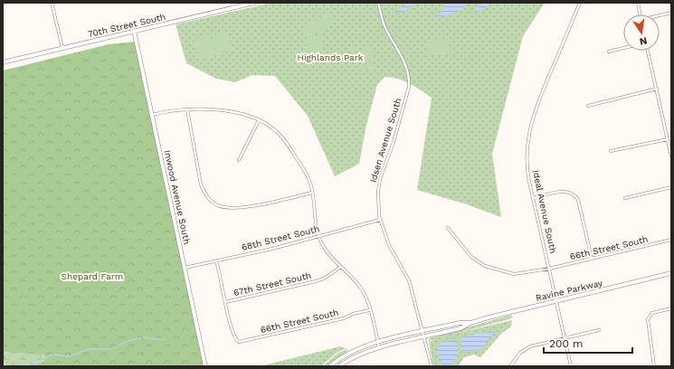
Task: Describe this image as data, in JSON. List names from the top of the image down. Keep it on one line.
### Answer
{"streets":{"street":["70th Street South","Idsen Avenue South","Inwood Avenue South","Ideal Avenue South","68th Street South","66th Street South","67th Street South","Ravine Parkway"]},"crossings":[["70th Street South","Inwood Avenue South"],["Idsen Avenue South","68th Street South"],["Idsen Avenue South","Ravine Parkway"],["Inwood Avenue South","68th Street South"],["Ideal Avenue South","66th Street South"],["Ideal Avenue South","Ravine Parkway"],["66th Street South","67th Street South"]],"parks":["Highlands Park","Shepard Farm"],"scale_bar":"200 m","north":"bottom"}
